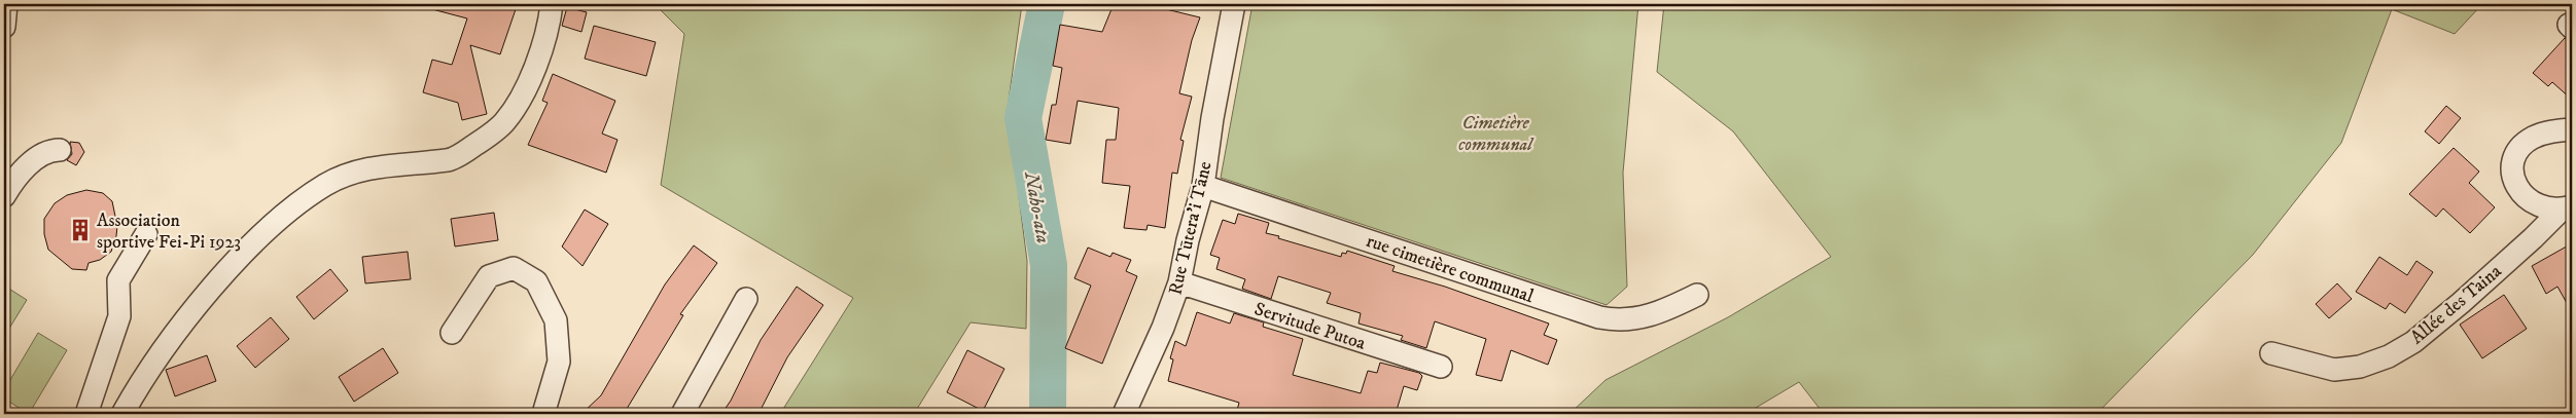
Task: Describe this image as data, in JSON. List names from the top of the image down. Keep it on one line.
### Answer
{"streets":{"street":["Rue Tūtera'i Tāne","rue cimetière communal","Allée des Taina","Servitude Putoa"]},"crossings":[["Rue Tūtera'i Tāne","rue cimetière communal"],["Rue Tūtera'i Tāne","Servitude Putoa"]],"water":["Naho-ata"],"parks":["Cimetière communal"],"places":{"building":["Association sportive Fei-Pi 1923"]}}
